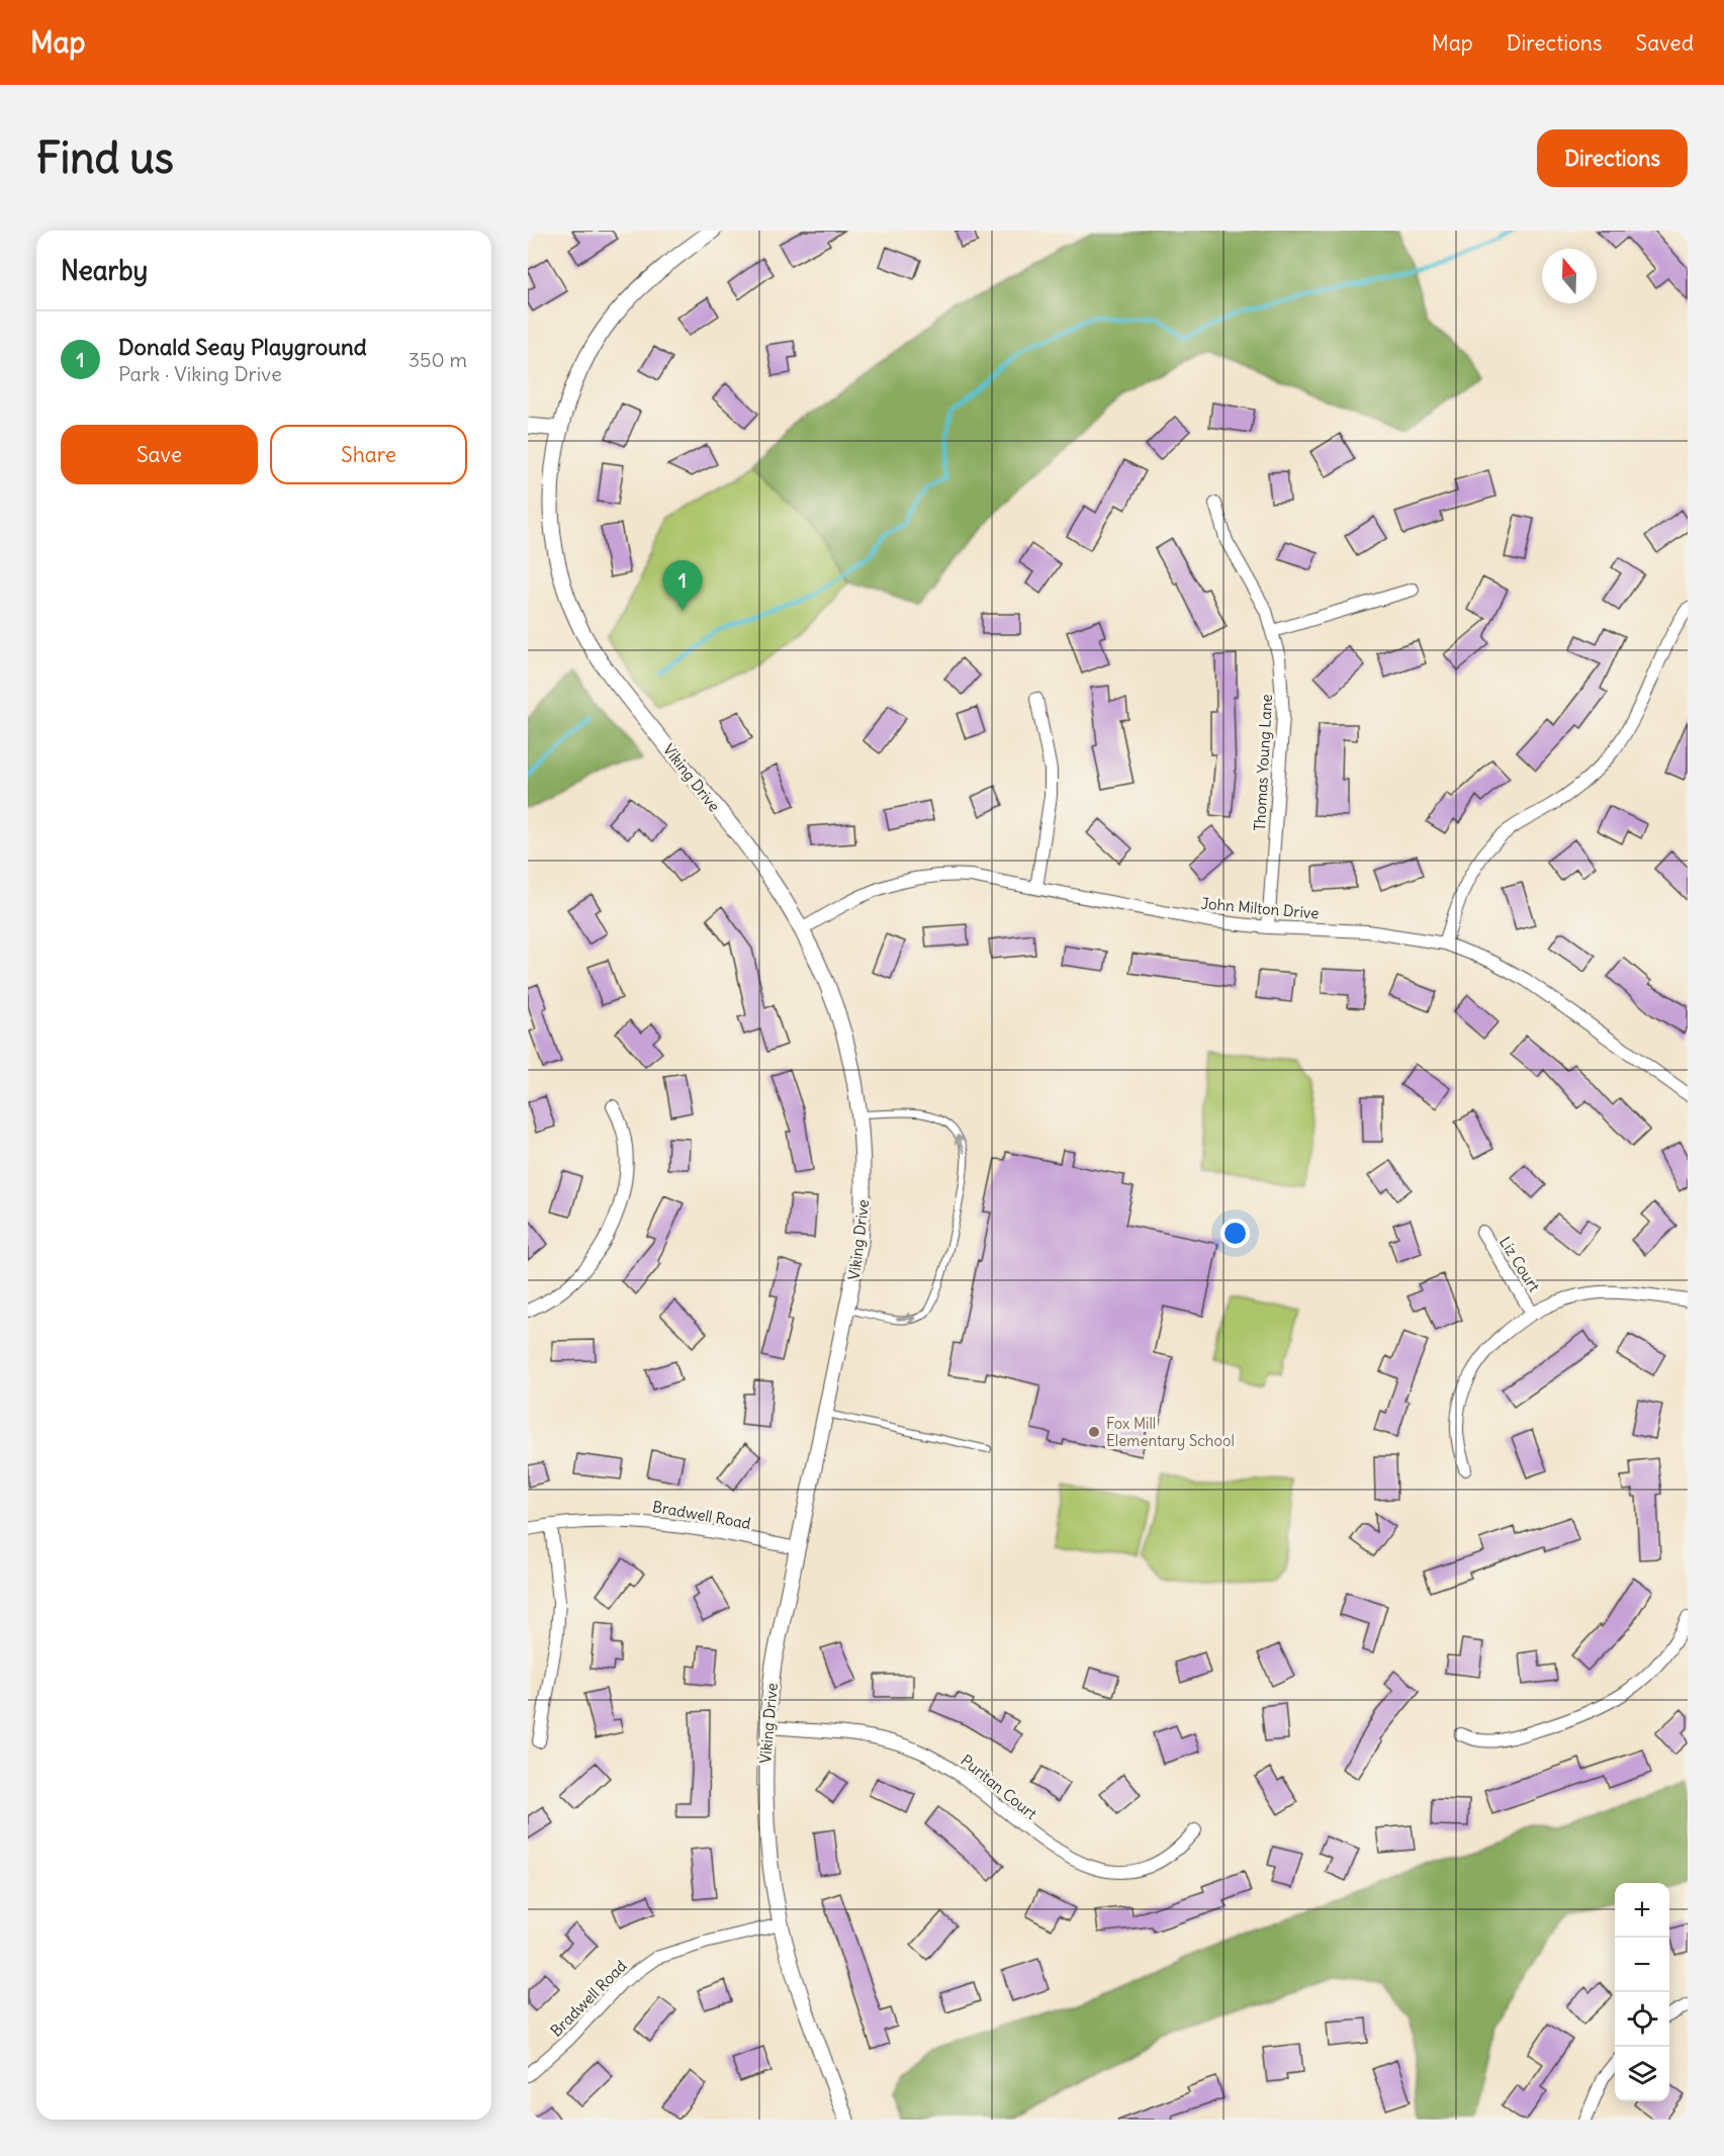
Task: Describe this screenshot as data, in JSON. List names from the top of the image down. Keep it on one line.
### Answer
{"streets":{"street":["Thomas Young Lane","Viking Drive","John Milton Drive","Liz Court","Bradwell Road","Puritan Court"]},"crossings":[["Thomas Young Lane","John Milton Drive"],["Viking Drive","John Milton Drive"],["Viking Drive","Bradwell Road"],["Viking Drive","Puritan Court"]],"places":["Fox Mill Elementary School"],"north":"top","page":{"header":"Map","nav":["Map","Directions","Saved"],"buttons":["Directions",["Save","Share"]],"title":"Find us","heading":"Nearby","list":[{"mark":"1","name":"Donald Seay Playground","note":"Park · Viking Drive","value":"350 m"}],"pins":"1","map_buttons":["+","−"]}}
